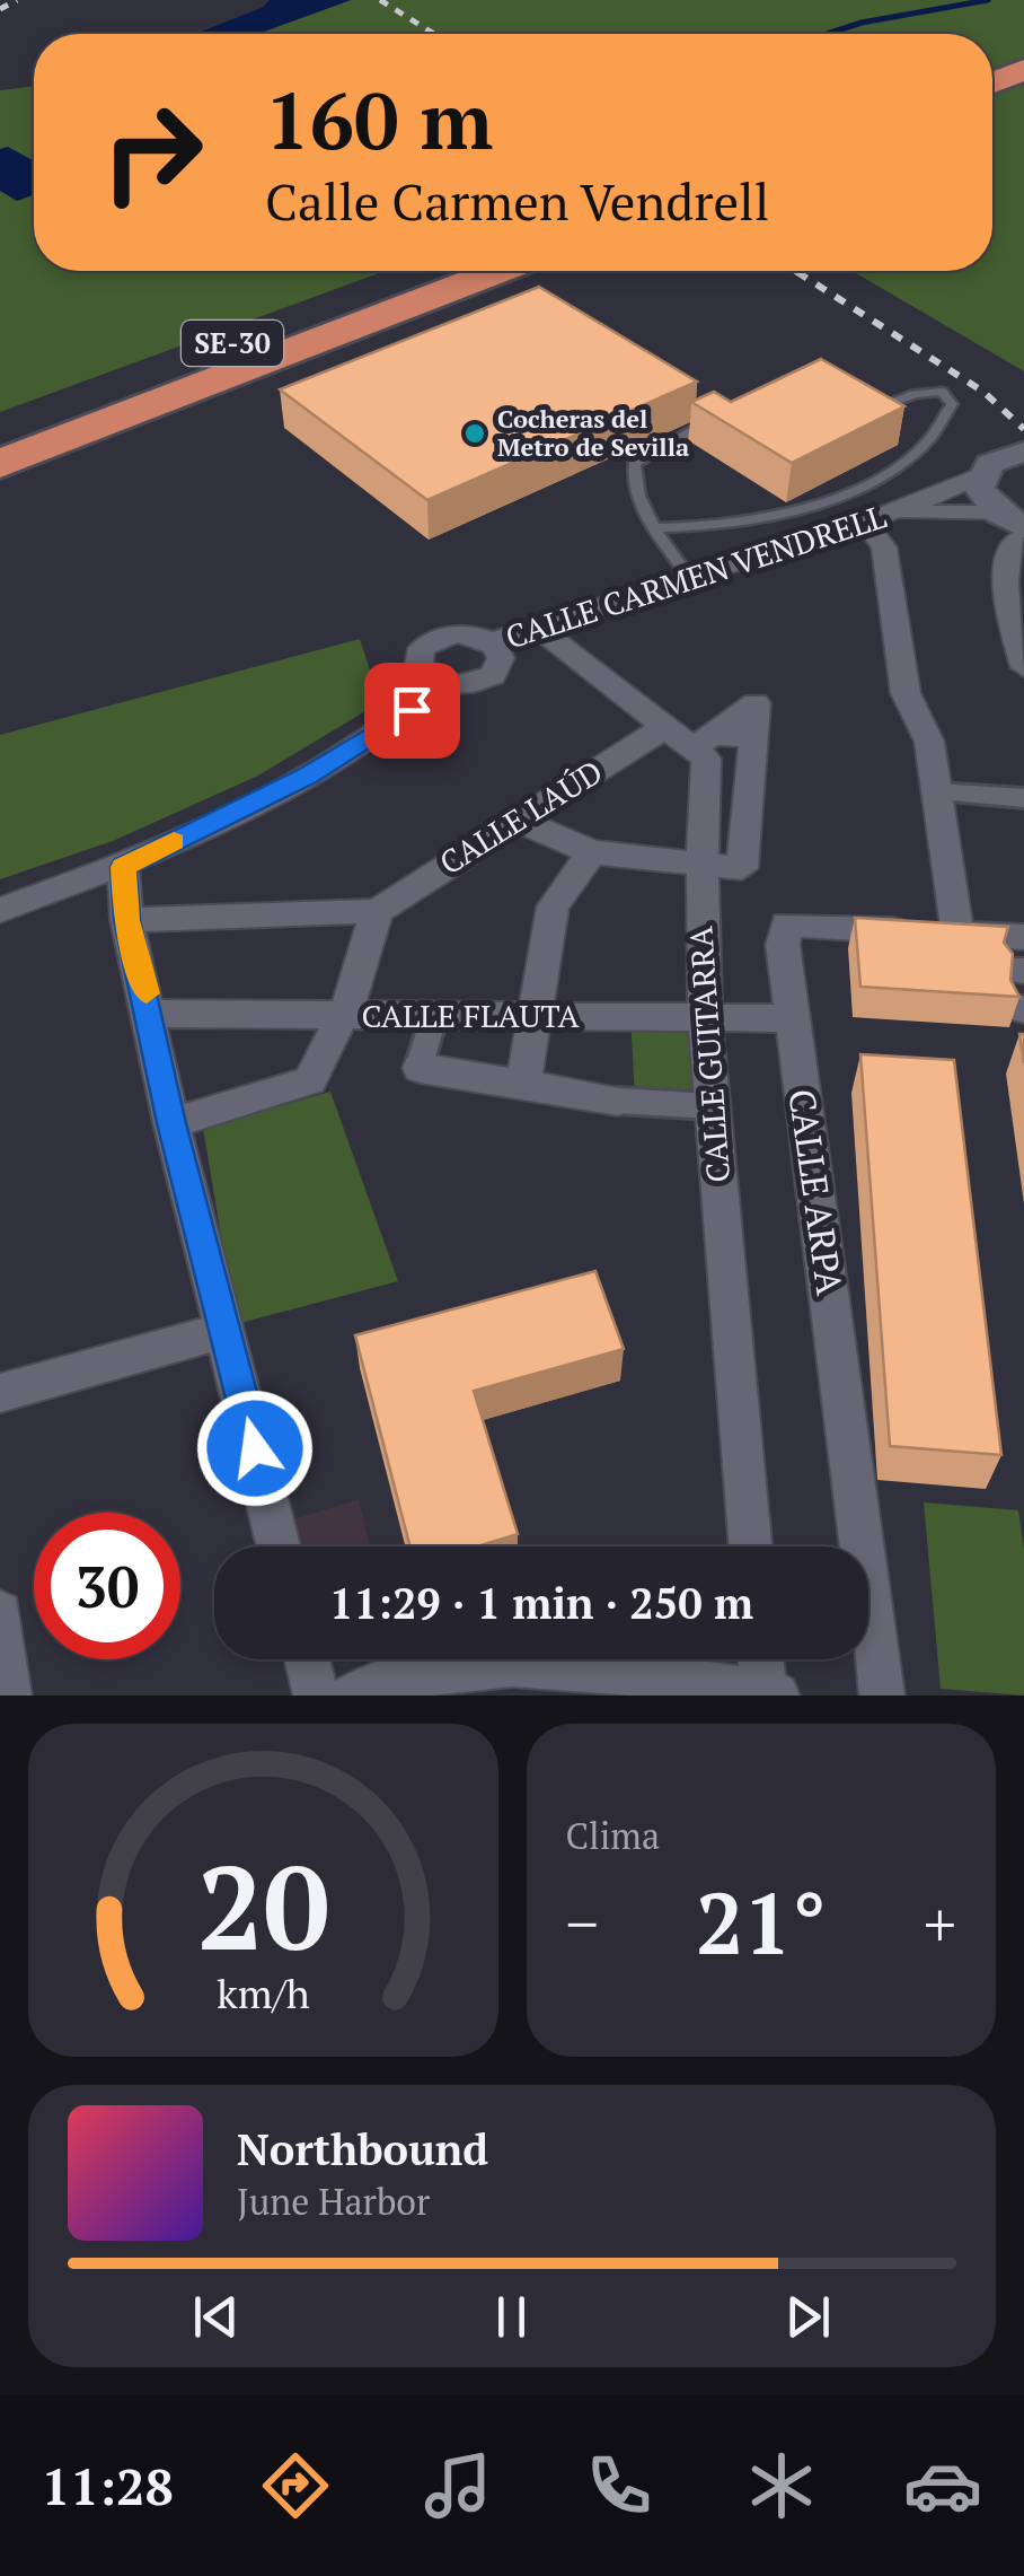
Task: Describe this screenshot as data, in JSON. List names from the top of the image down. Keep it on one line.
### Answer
{"streets":{"highway":["SE-30"],"street":["CALLE CARMEN VENDRELL","CALLE LAÚD","CALLE FLAUTA","CALLE GUITARRA","CALLE ARPA"]},"crossings":[["CALLE LAÚD","CALLE GUITARRA"],["CALLE FLAUTA","CALLE GUITARRA"],["CALLE FLAUTA","CALLE ARPA"]],"places":["Cocheras del Metro de Sevilla"],"page":{"turn":["160 m","Calle Carmen Vendrell"],"limit":"30","trip":"11:29 · 1 min · 250 m","tile":"Clima","heat":["−","21°","+"],"song":["Northbound","June Harbor"],"tabs":"11:28","gauge":["20","km/h"]}}
